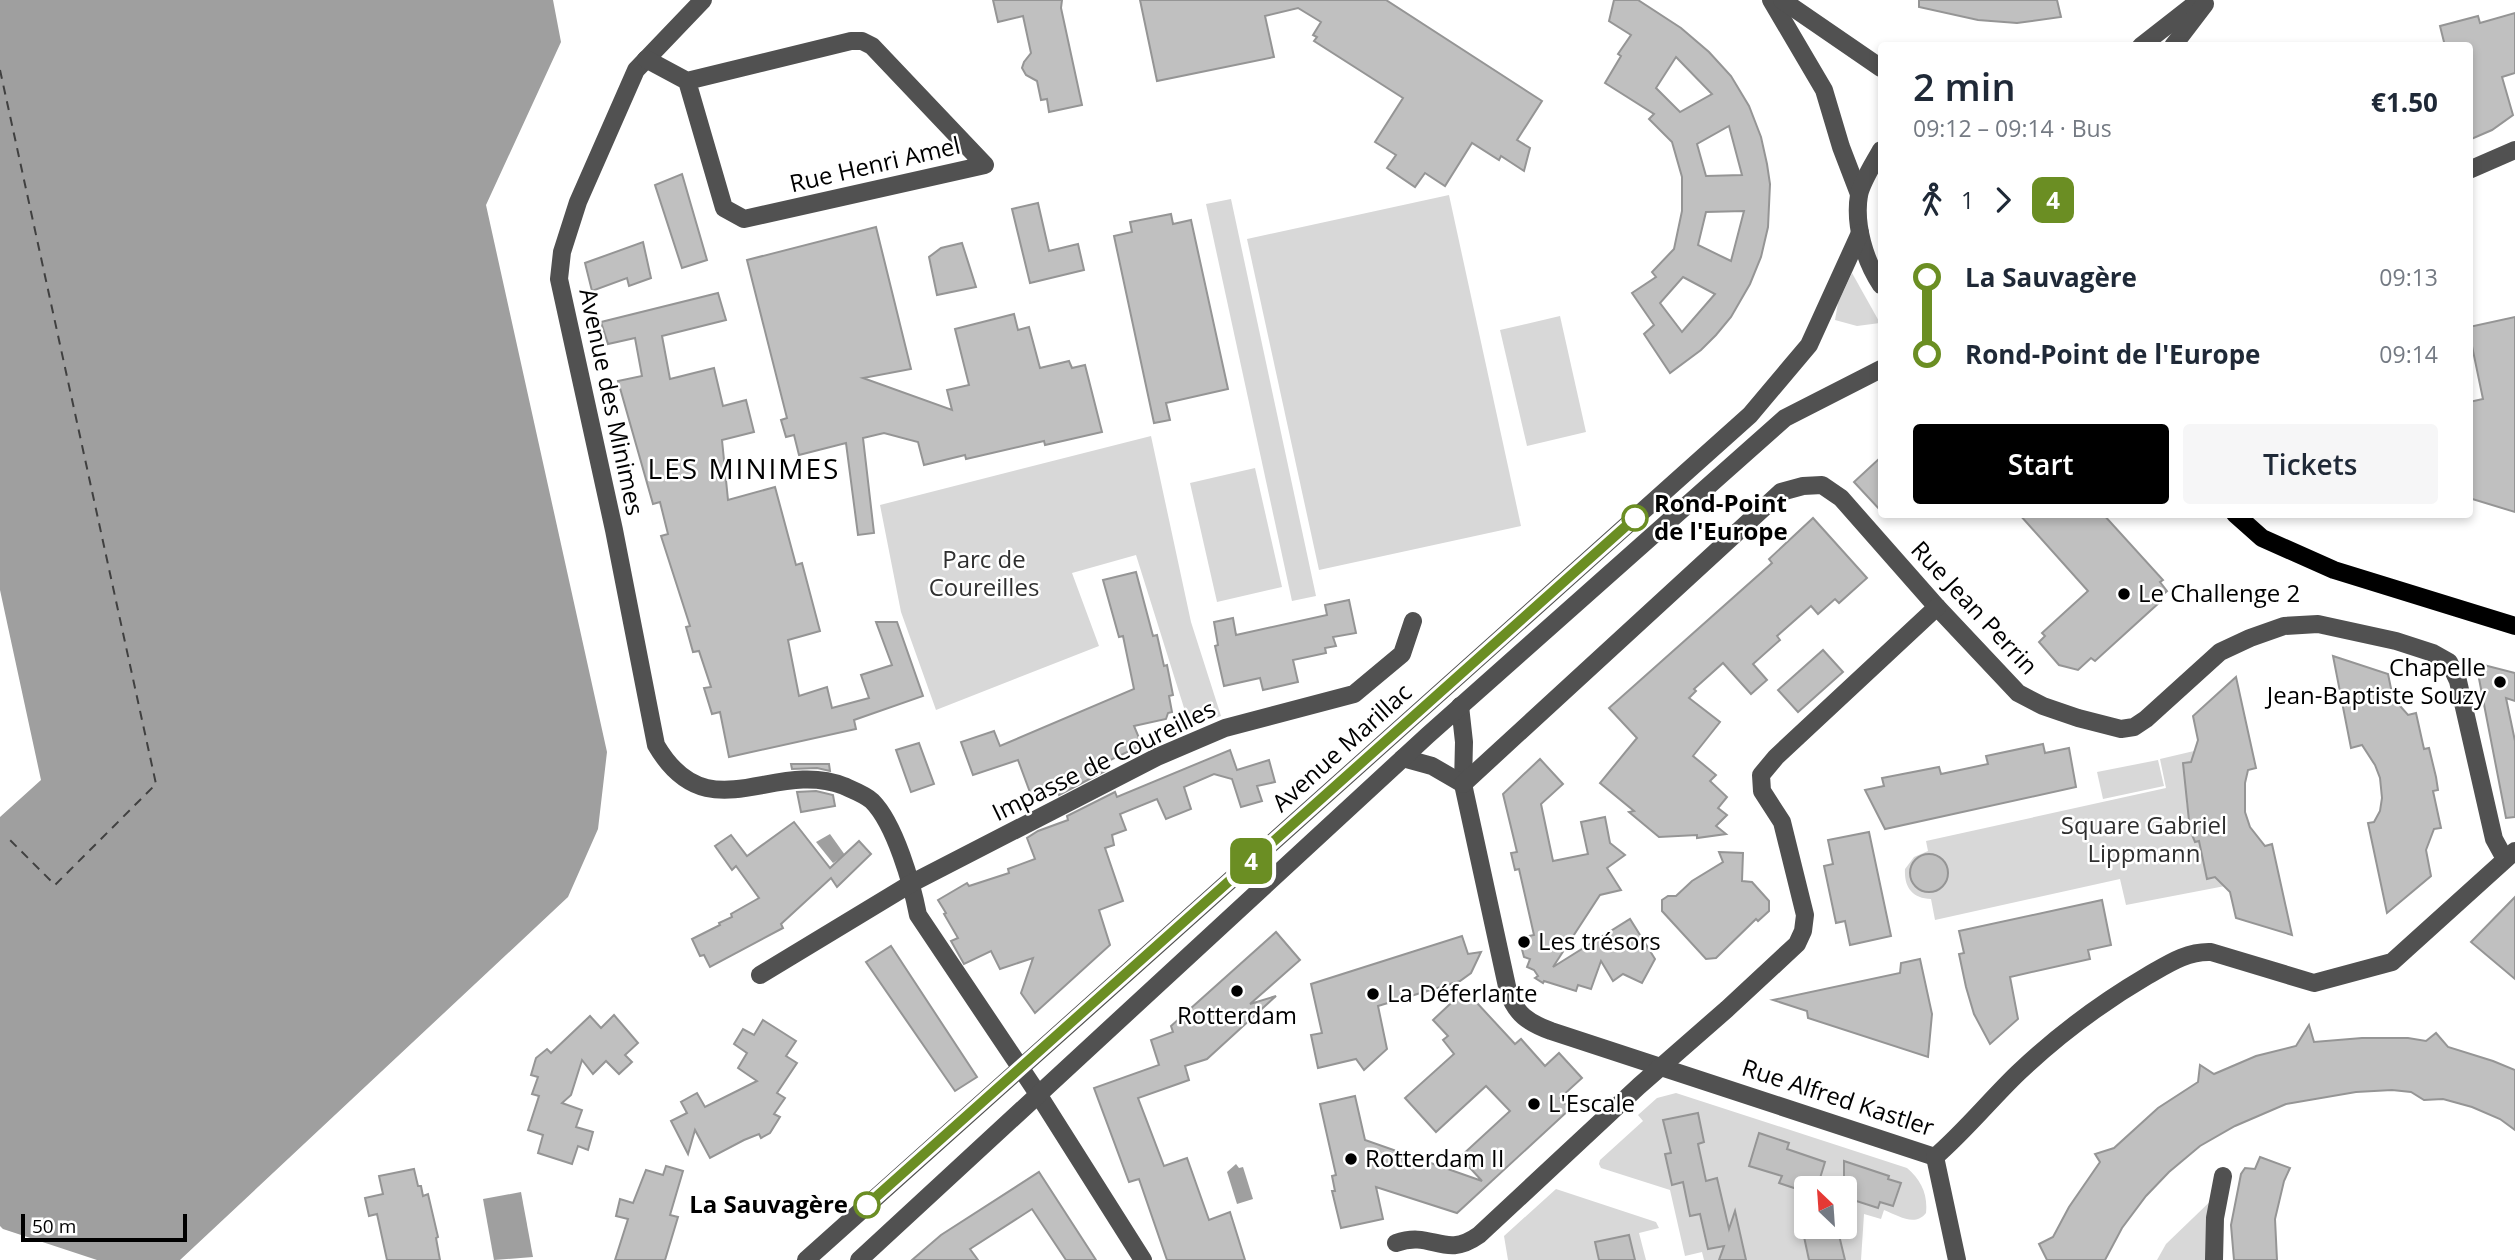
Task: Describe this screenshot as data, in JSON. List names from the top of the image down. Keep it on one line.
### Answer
{"streets":{"street":["Rue Henri Amel","Avenue des Minimes","Rue Jean Perrin","Avenue Marillac","Impasse de Coureilles","Rue Alfred Kastler"]},"crossings":[["Avenue des Minimes","Avenue Marillac"],["Avenue des Minimes","Impasse de Coureilles"],["Rue Jean Perrin","Rue Alfred Kastler"],["Avenue Marillac","Rue Alfred Kastler"]],"districts":["LES MINIMES"],"parks":["Parc de Coureilles","Square Gabriel Lippmann"],"places":["Rond-Point de l'Europe","Le Challenge 2","Chapelle Jean-Baptiste Souzy","Les trésors","Rotterdam","La Déferlante","L'Escale","Rotterdam II","La Sauvagère"],"lines":["bus line 4"],"scale_bar":"50 m","north":"top left","page":{"on_map":"4","heading":["2 min","09:12 – 09:14 · Bus","€1.50"],"legs":["1","4"],"list":[{"name":"La Sauvagère","value":"09:13"},{"name":"Rond-Point de l'Europe","value":"09:14"}],"buttons":["Start","Tickets"],"scale":"50 m"}}
